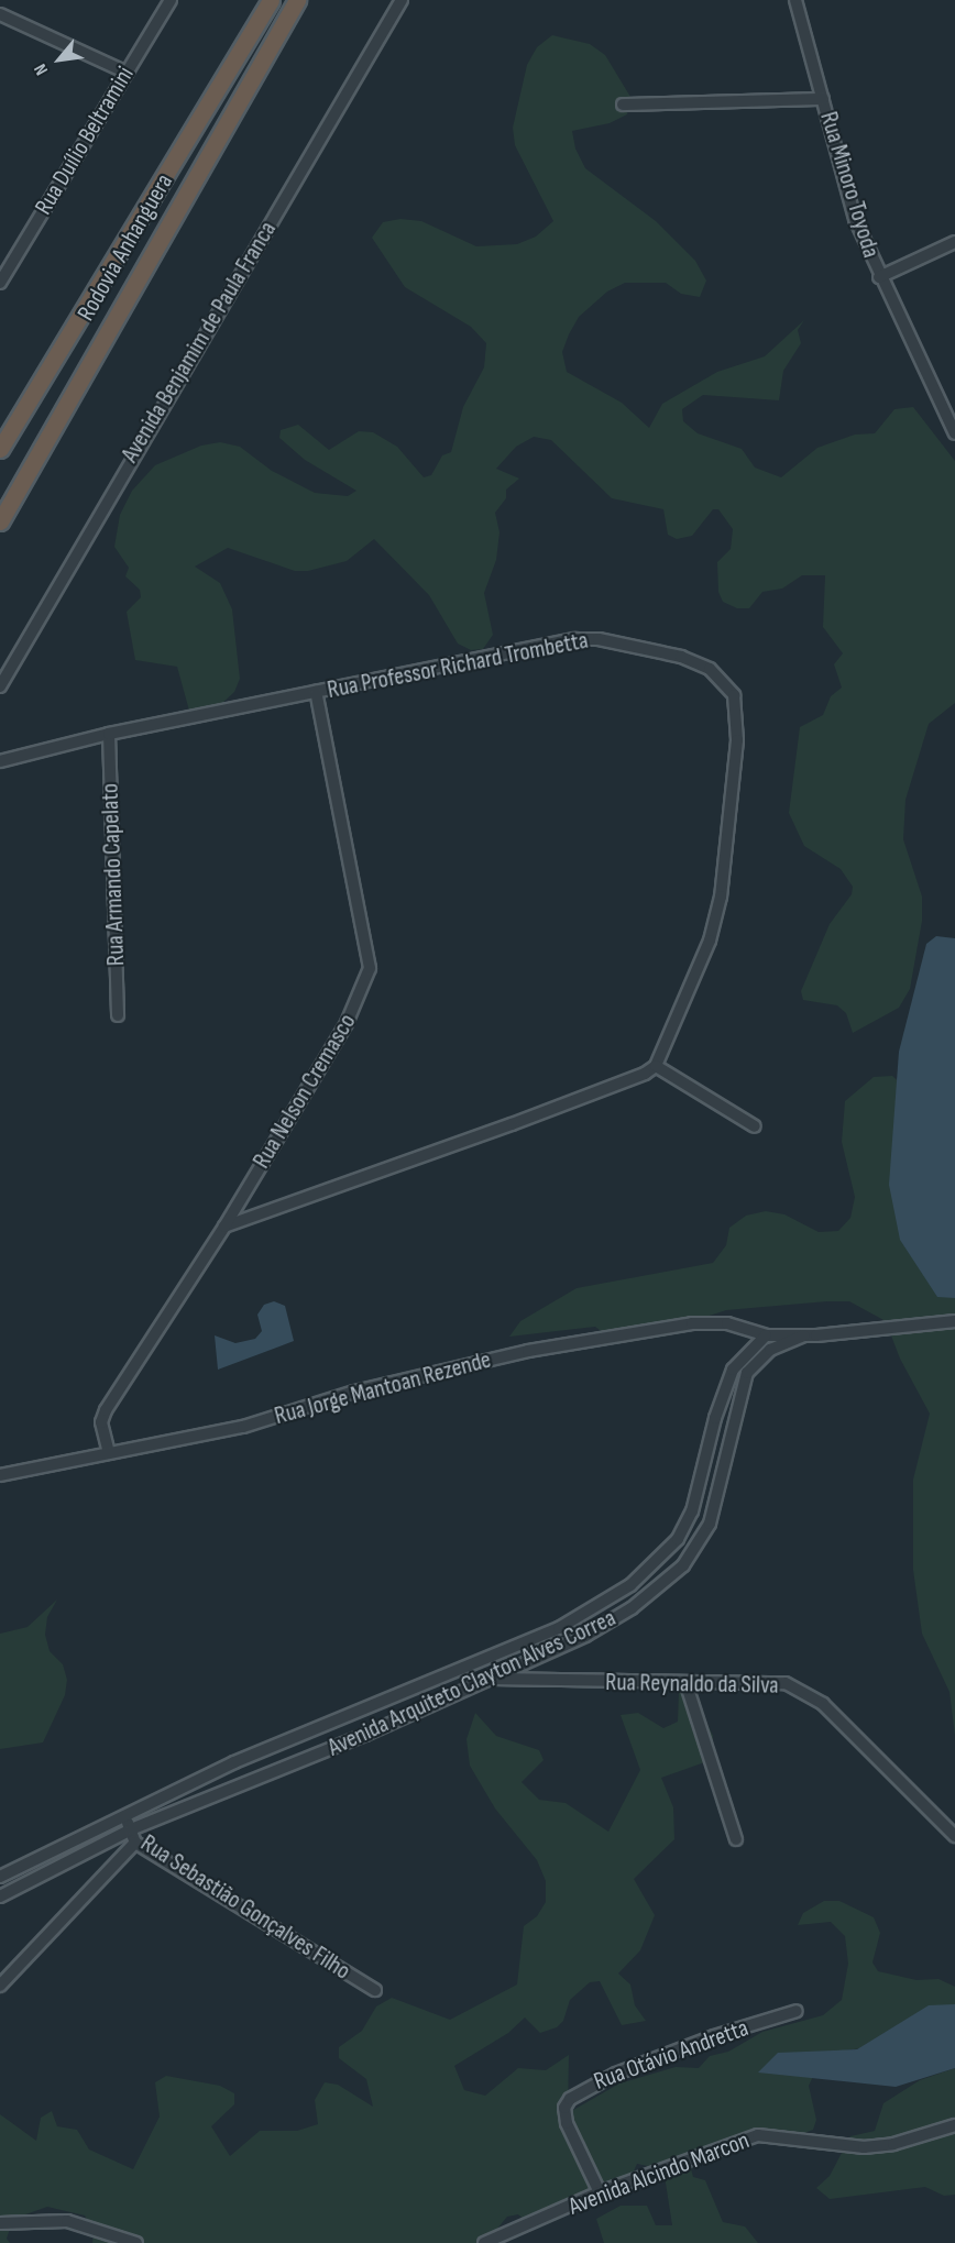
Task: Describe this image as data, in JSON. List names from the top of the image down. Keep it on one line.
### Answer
{"streets":{"highway":["Rodovia Anhanguera"],"street":["Rua Duílio Beltramini","Rua Minoro Toyoda","Avenida Benjamim de Paula Franca","Rua Professor Richard Trombetta","Rua Armando Capelato","Rua Nelson Cremasco","Rua Jorge Mantoan Rezende","Avenida Arquiteto Clayton Alves Correa","Rua Reynaldo da Silva","Rua Sebastião Gonçalves Filho","Rua Otávio Andretta","Avenida Alcindo Marcon"]},"crossings":[["Rua Professor Richard Trombetta","Rua Armando Capelato"],["Rua Professor Richard Trombetta","Rua Nelson Cremasco"],["Rua Nelson Cremasco","Rua Jorge Mantoan Rezende"],["Rua Jorge Mantoan Rezende","Avenida Arquiteto Clayton Alves Correa"],["Avenida Arquiteto Clayton Alves Correa","Rua Reynaldo da Silva"],["Avenida Arquiteto Clayton Alves Correa","Rua Sebastião Gonçalves Filho"],["Rua Otávio Andretta","Avenida Alcindo Marcon"]],"north":"bottom left"}
